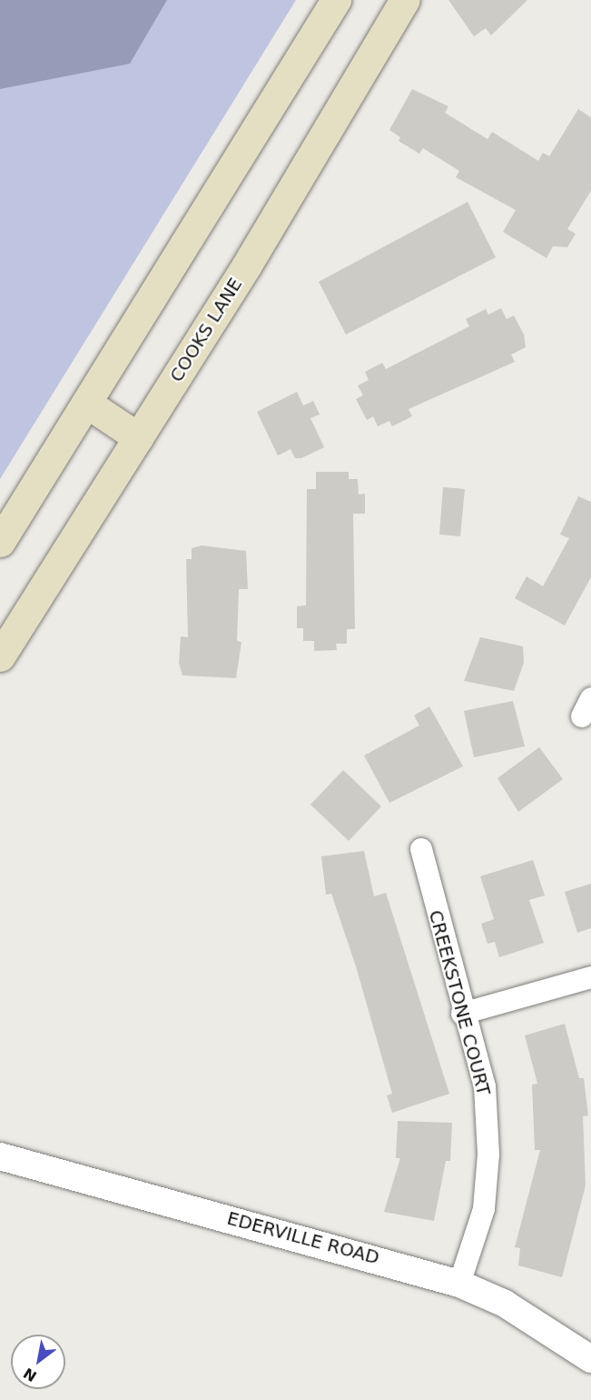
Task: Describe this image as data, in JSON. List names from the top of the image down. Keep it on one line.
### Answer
{"streets":{"main road":["COOKS LANE"],"street":["CREEKSTONE COURT","EDERVILLE ROAD"]},"crossings":[["CREEKSTONE COURT","EDERVILLE ROAD"]],"north":"bottom left"}
